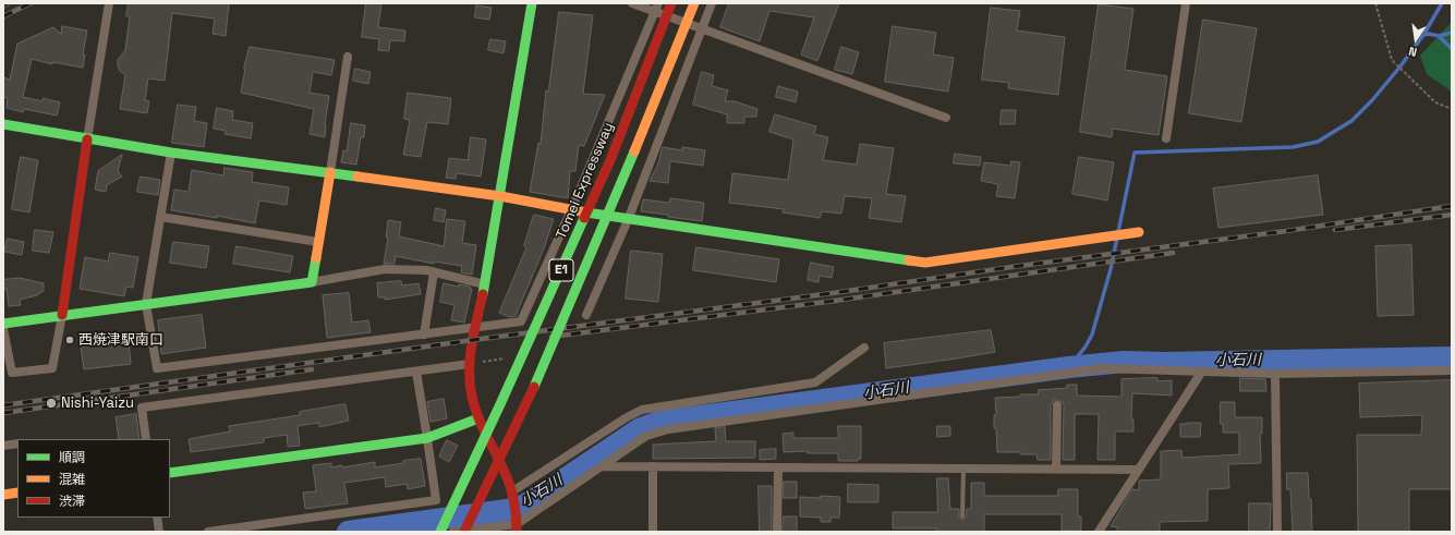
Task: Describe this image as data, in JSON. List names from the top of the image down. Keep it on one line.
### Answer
{"streets":{"main road":["Tomei Expressway","E1"]},"water":["小石川"],"places":["西焼津駅南口","Nishi-Yaizu"],"legend":["順調","混雑","渋滞"],"north":"bottom"}
